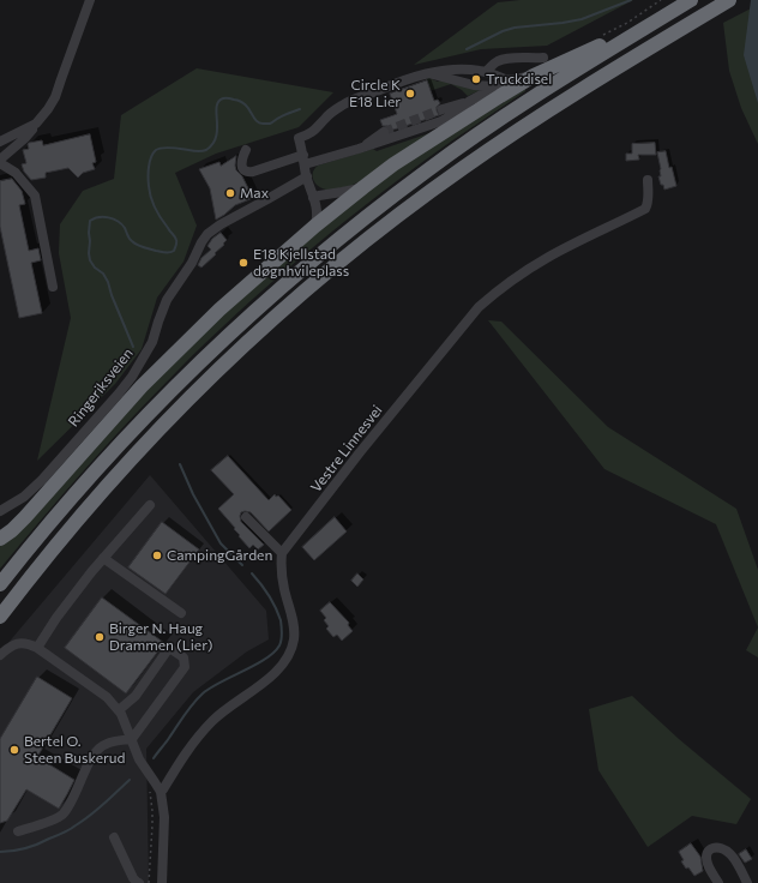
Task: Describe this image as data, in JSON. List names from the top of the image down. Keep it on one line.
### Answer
{"streets":{"street":["Ringeriksveien","Vestre Linnesvei"]},"places":["Truckdisel","Circle K E18 Lier","Max","E18 Kjellstad døgnhvileplass","CampingGården","Birger N. Haug Drammen (Lier)","Bertel O. Steen Buskerud"]}
